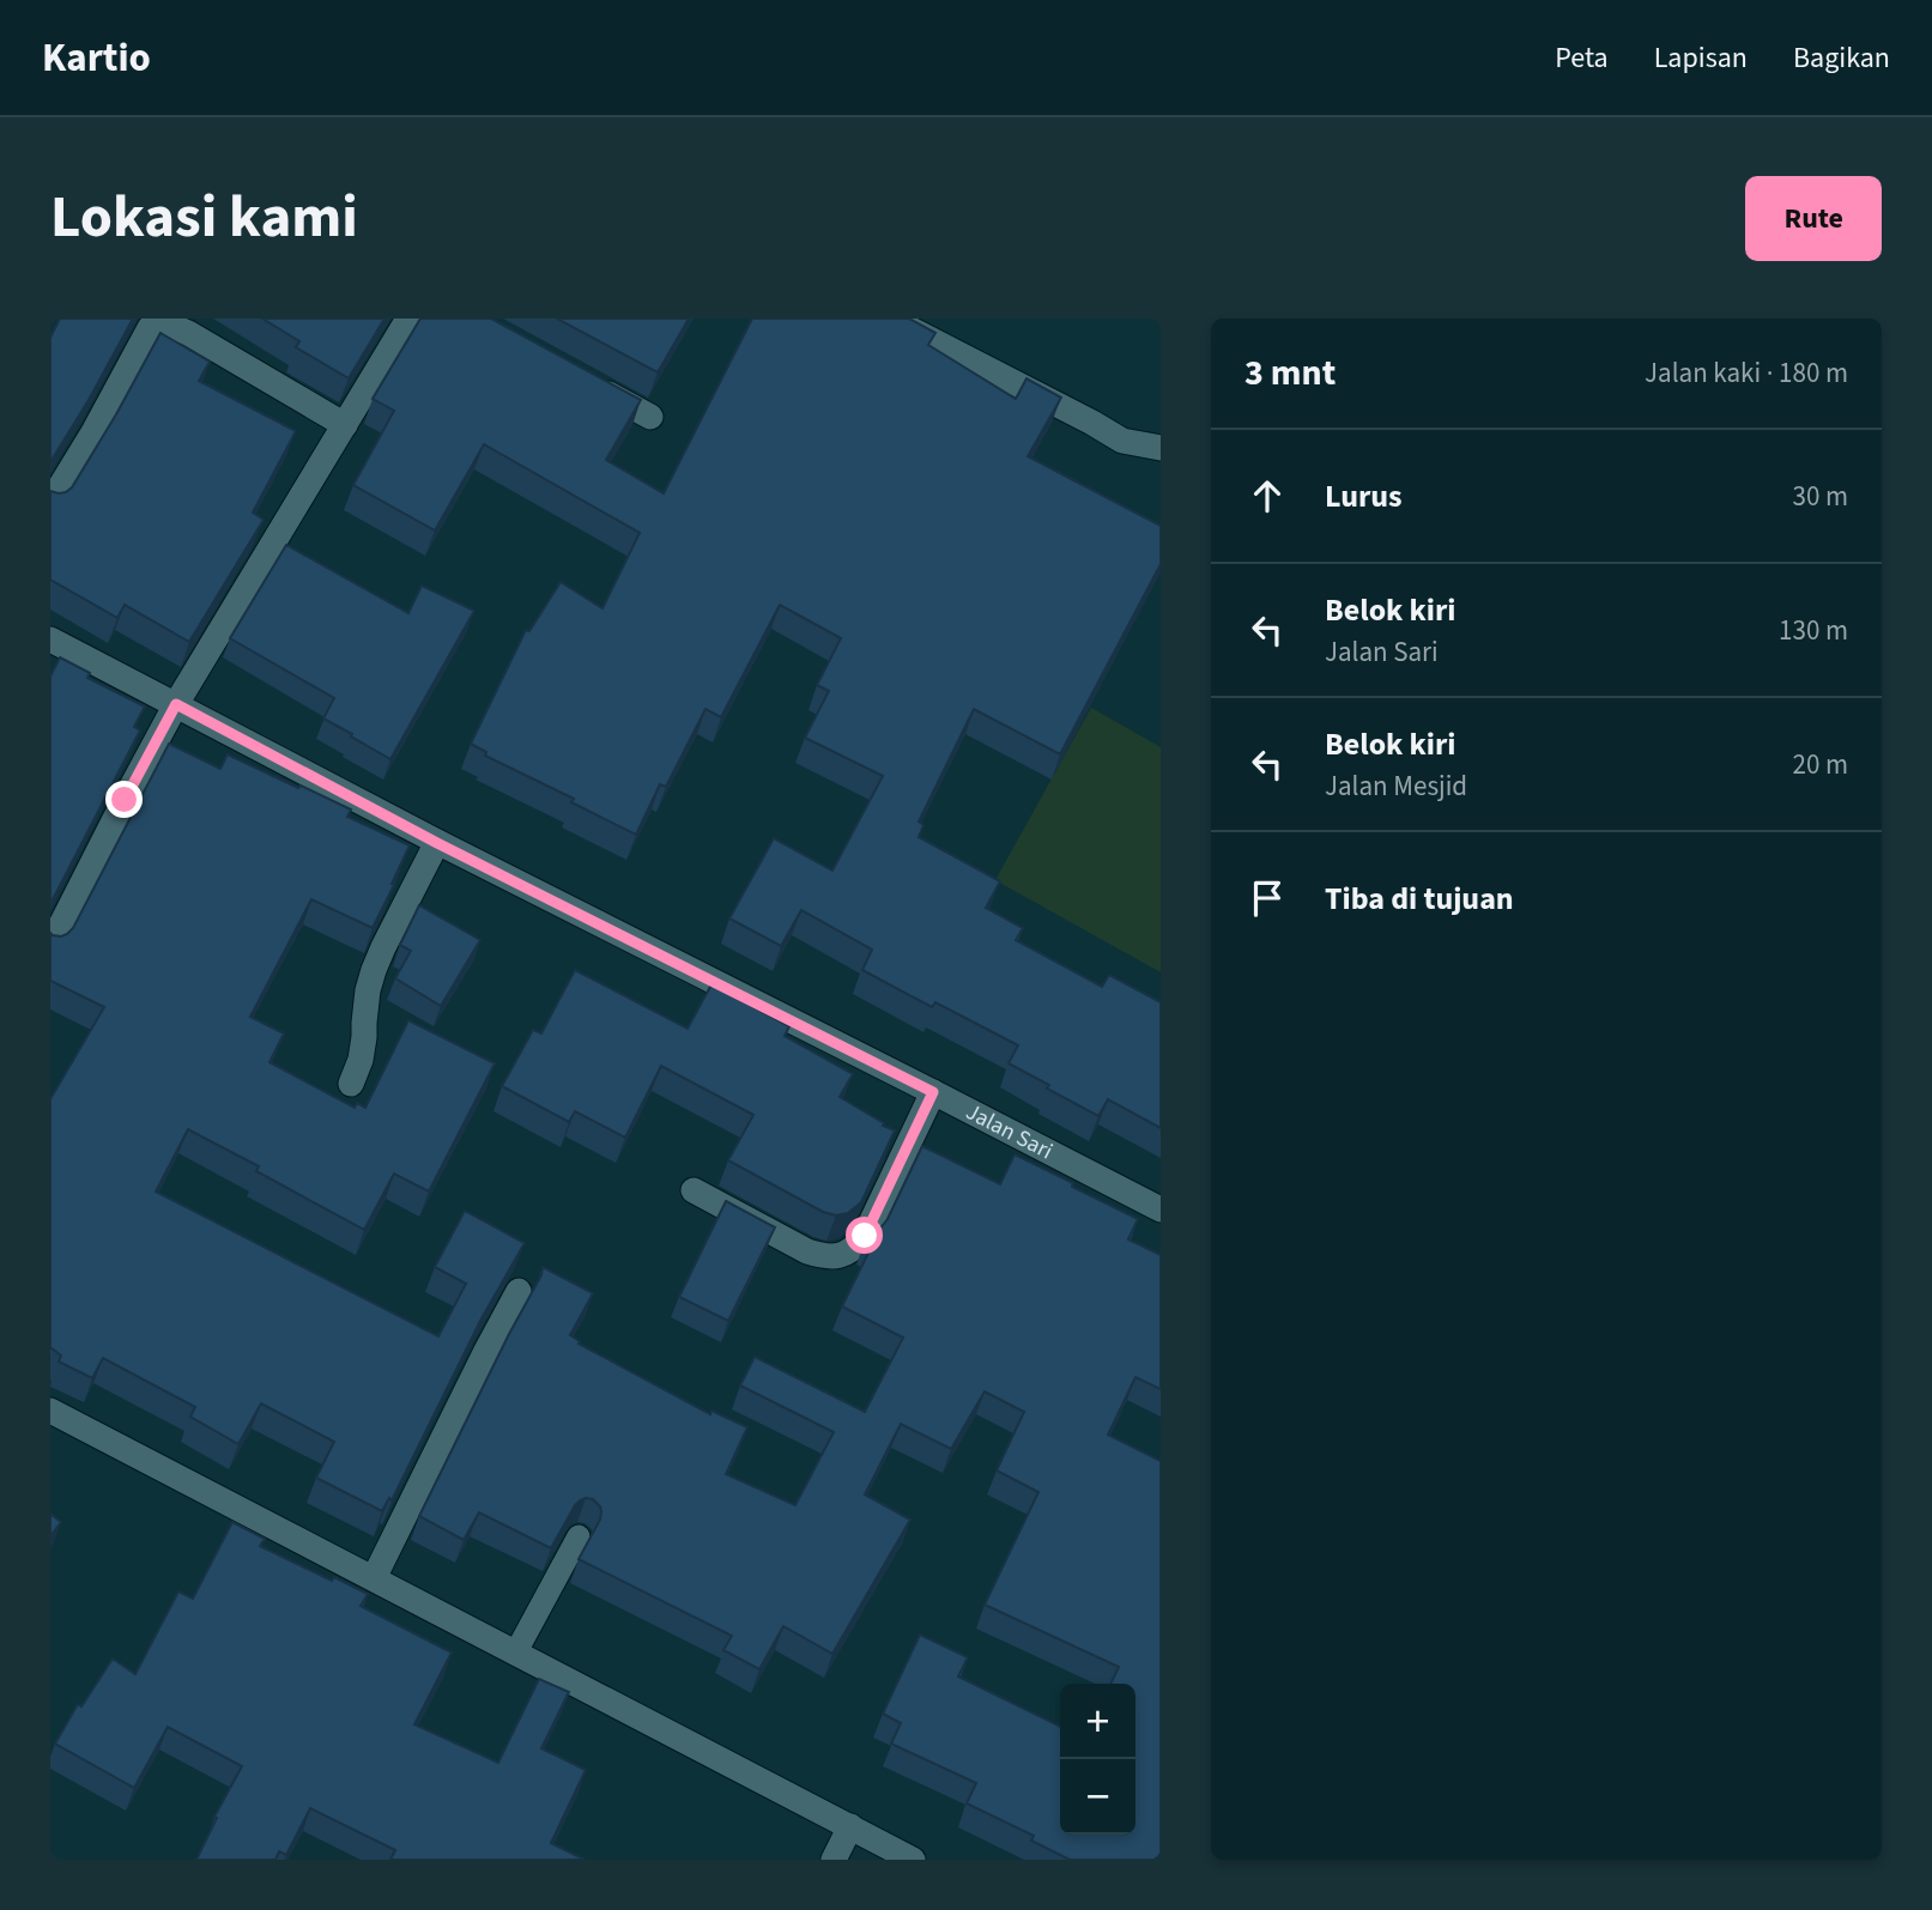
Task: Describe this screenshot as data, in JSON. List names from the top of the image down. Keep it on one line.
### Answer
{"streets":{"street":["Jalan Sari"]},"page":{"header":"Kartio","nav":["Peta","Lapisan","Bagikan"],"title":"Lokasi kami","buttons":"Rute","heading":["3 mnt","Jalan kaki · 180 m"],"list":[["Lurus","30 m"],["Belok kiri","Jalan Sari","130 m"],["Belok kiri","Jalan Mesjid","20 m"],"Tiba di tujuan"],"map_buttons":["+","−"]}}
